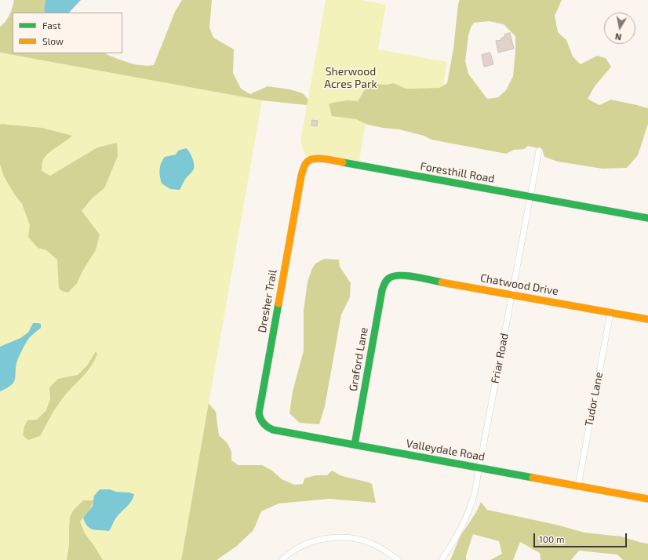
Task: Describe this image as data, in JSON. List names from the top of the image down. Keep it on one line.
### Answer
{"streets":{"street":["Foresthill Road","Chatwood Drive","Dresher Trail","Friar Road","Graford Lane","Tudor Lane","Valleydale Road"]},"crossings":[["Foresthill Road","Dresher Trail"],["Foresthill Road","Friar Road"],["Chatwood Drive","Friar Road"],["Chatwood Drive","Graford Lane"],["Chatwood Drive","Tudor Lane"],["Dresher Trail","Valleydale Road"],["Friar Road","Valleydale Road"],["Graford Lane","Valleydale Road"],["Tudor Lane","Valleydale Road"]],"parks":["Sherwood Acres Park"],"legend":["Fast","Slow"],"scale_bar":"100 m","north":"bottom"}
